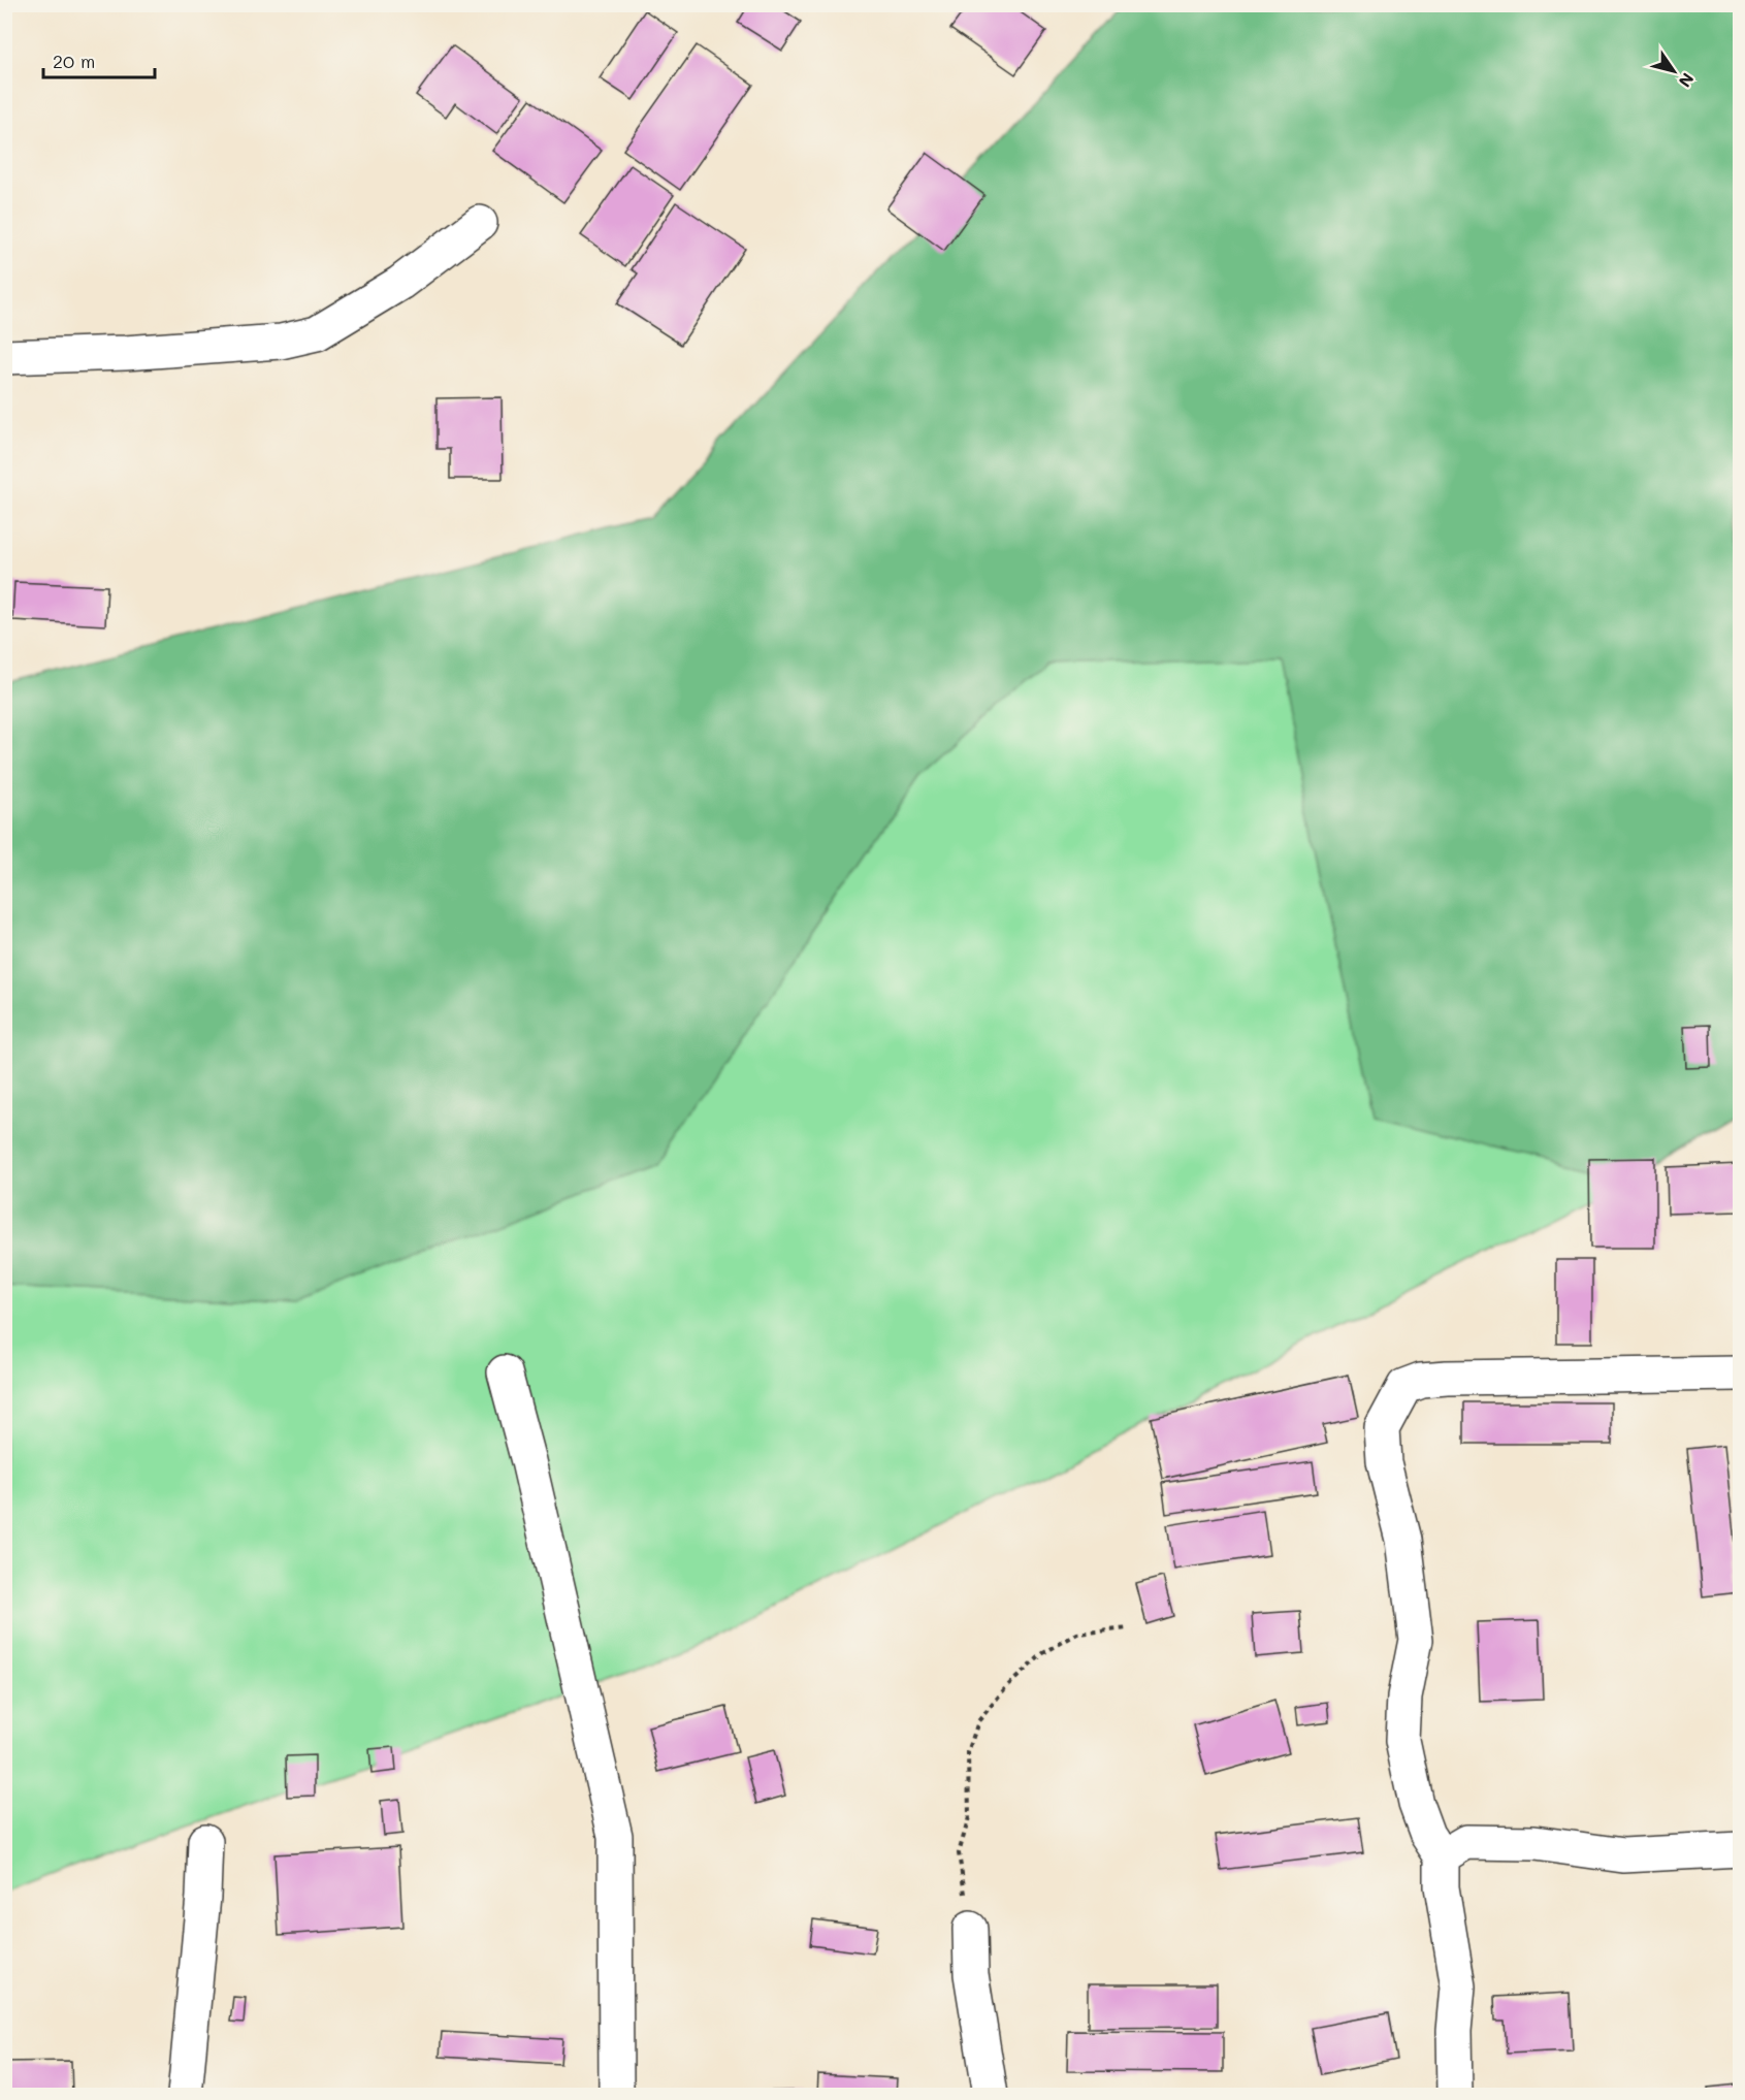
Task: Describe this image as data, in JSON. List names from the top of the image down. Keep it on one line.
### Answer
{"scale_bar":"20 m","north":"bottom right"}
